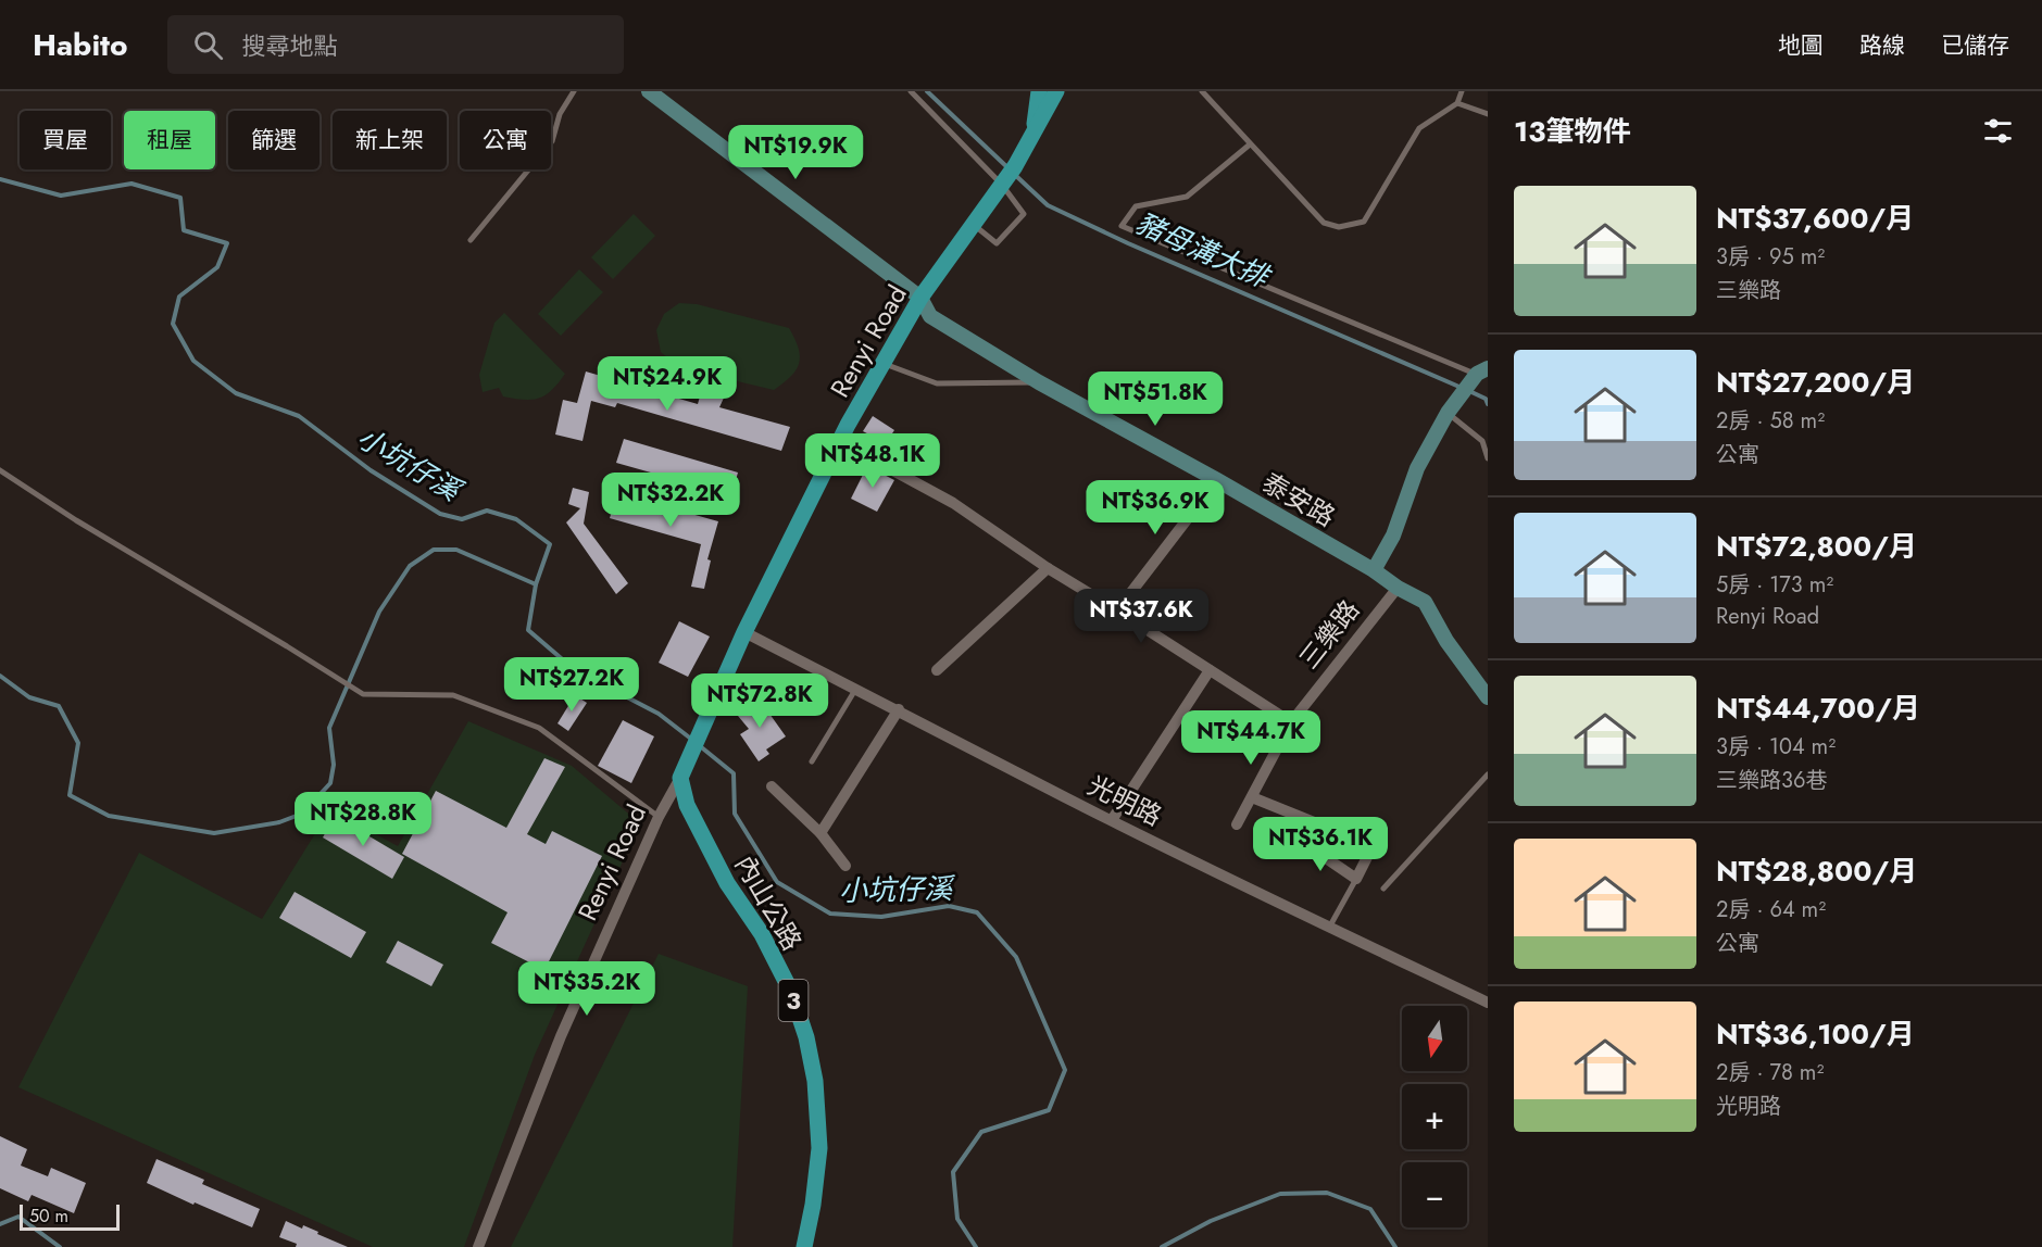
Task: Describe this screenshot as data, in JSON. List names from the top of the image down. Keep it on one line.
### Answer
{"streets":{"main road":["Renyi Road","內山公路","3"],"street":["泰安路","三樂路","光明路"]},"crossings":[["Renyi Road","泰安路"],["Renyi Road","光明路"],["Renyi Road","內山公路"],["泰安路","三樂路"]],"water":["豬母溝大排","小坑仔溪"],"scale_bar":"50 m","north":"bottom","page":{"header":"Habito","search":"搜尋地點","nav":["地圖","路線","已儲存"],"heading":"13筆物件","chip":["買屋","租屋","篩選","新上架","公寓"],"price":["NT$19.9K","NT$24.9K","NT$51.8K","NT$48.1K","NT$32.2K","NT$36.9K","NT$37.6K","NT$27.2K","NT$72.8K","NT$44.7K","NT$28.8K","NT$36.1K","NT$35.2K"],"list":[{"name":"NT$37,600/月","note":"3房 · 95 m² · 三樂路"},{"name":"NT$27,200/月","note":"2房 · 58 m² · 公寓"},{"name":"NT$72,800/月","note":"5房 · 173 m² · Renyi Road"},{"name":"NT$44,700/月","note":"3房 · 104 m² · 三樂路36巷"},{"name":"NT$28,800/月","note":"2房 · 64 m² · 公寓"},{"name":"NT$36,100/月","note":"2房 · 78 m² · 光明路"}],"map_buttons":["+","−"],"scale":"50 m"}}
